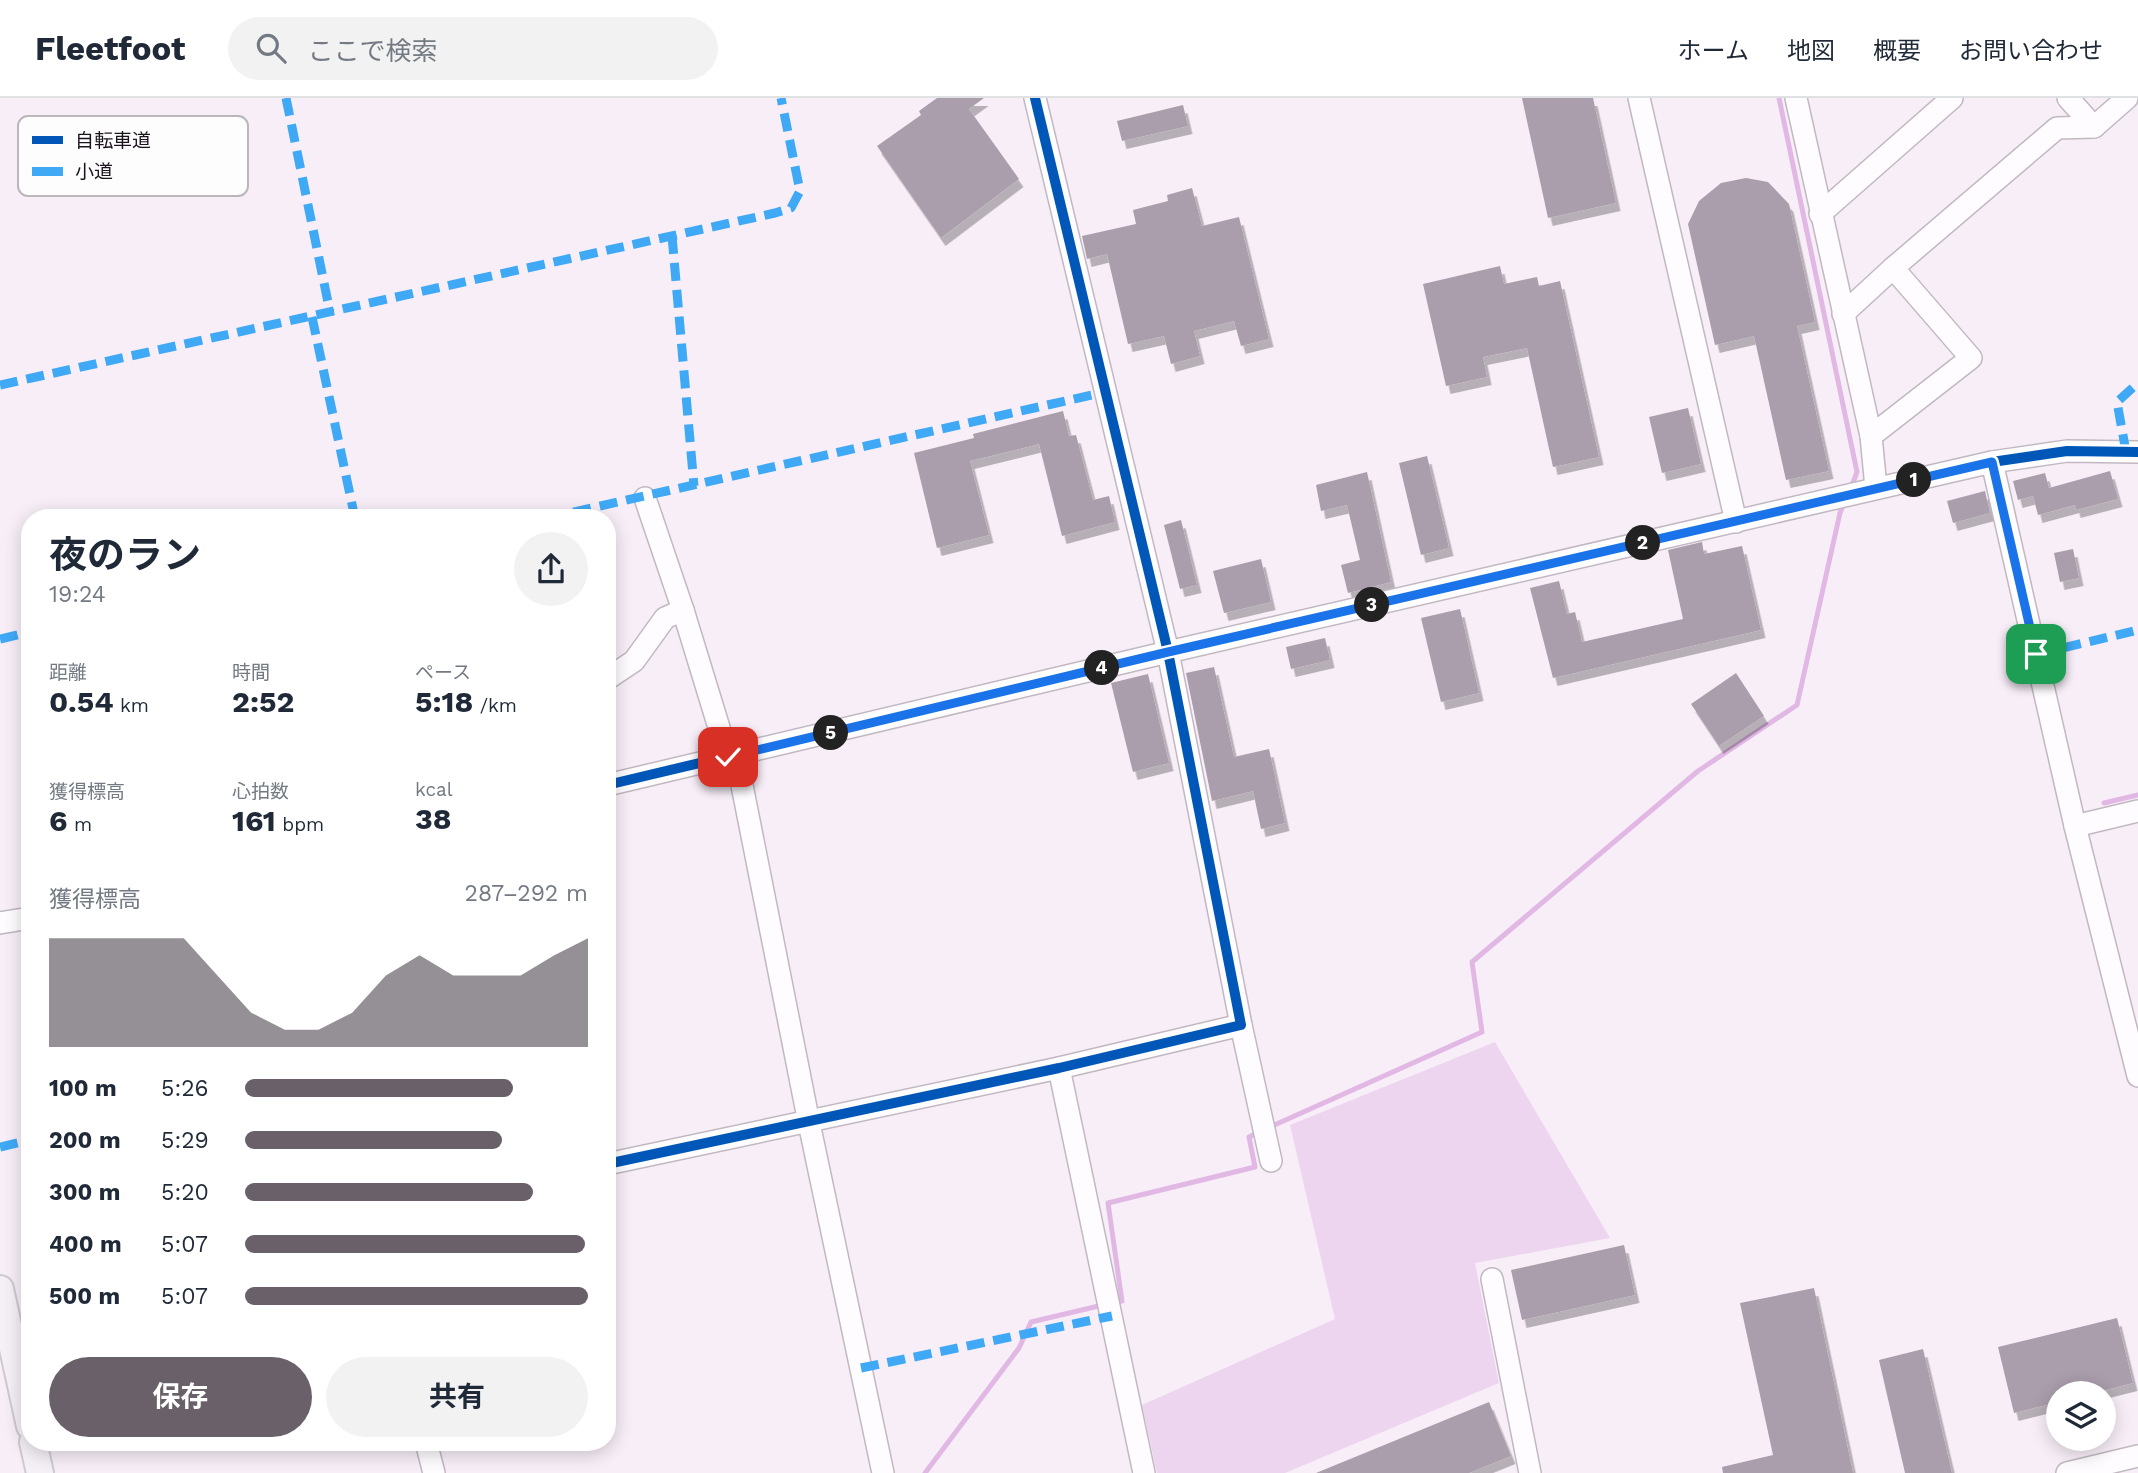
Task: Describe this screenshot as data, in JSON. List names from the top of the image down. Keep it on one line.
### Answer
{"legend":["自転車道","小道"],"page":{"header":"Fleetfoot","search":"ここで検索","nav":["ホーム","地図","概要","お問い合わせ"],"pins":["1","2","3","4","5"],"heading":["夜のラン","19:24"],"stats":[["距離","0.54 km"],["時間","2:52"],["ペース","5:18 /km"],["獲得標高","6 m"],["心拍数","161 bpm"],["kcal","38"]],"chart":["獲得標高","287–292 m"],"list":[{"name":"100 m","note":"5:26"},{"name":"200 m","note":"5:29"},{"name":"300 m","note":"5:20"},{"name":"400 m","note":"5:07"},{"name":"500 m","note":"5:07"}],"buttons":["保存","共有"]}}
